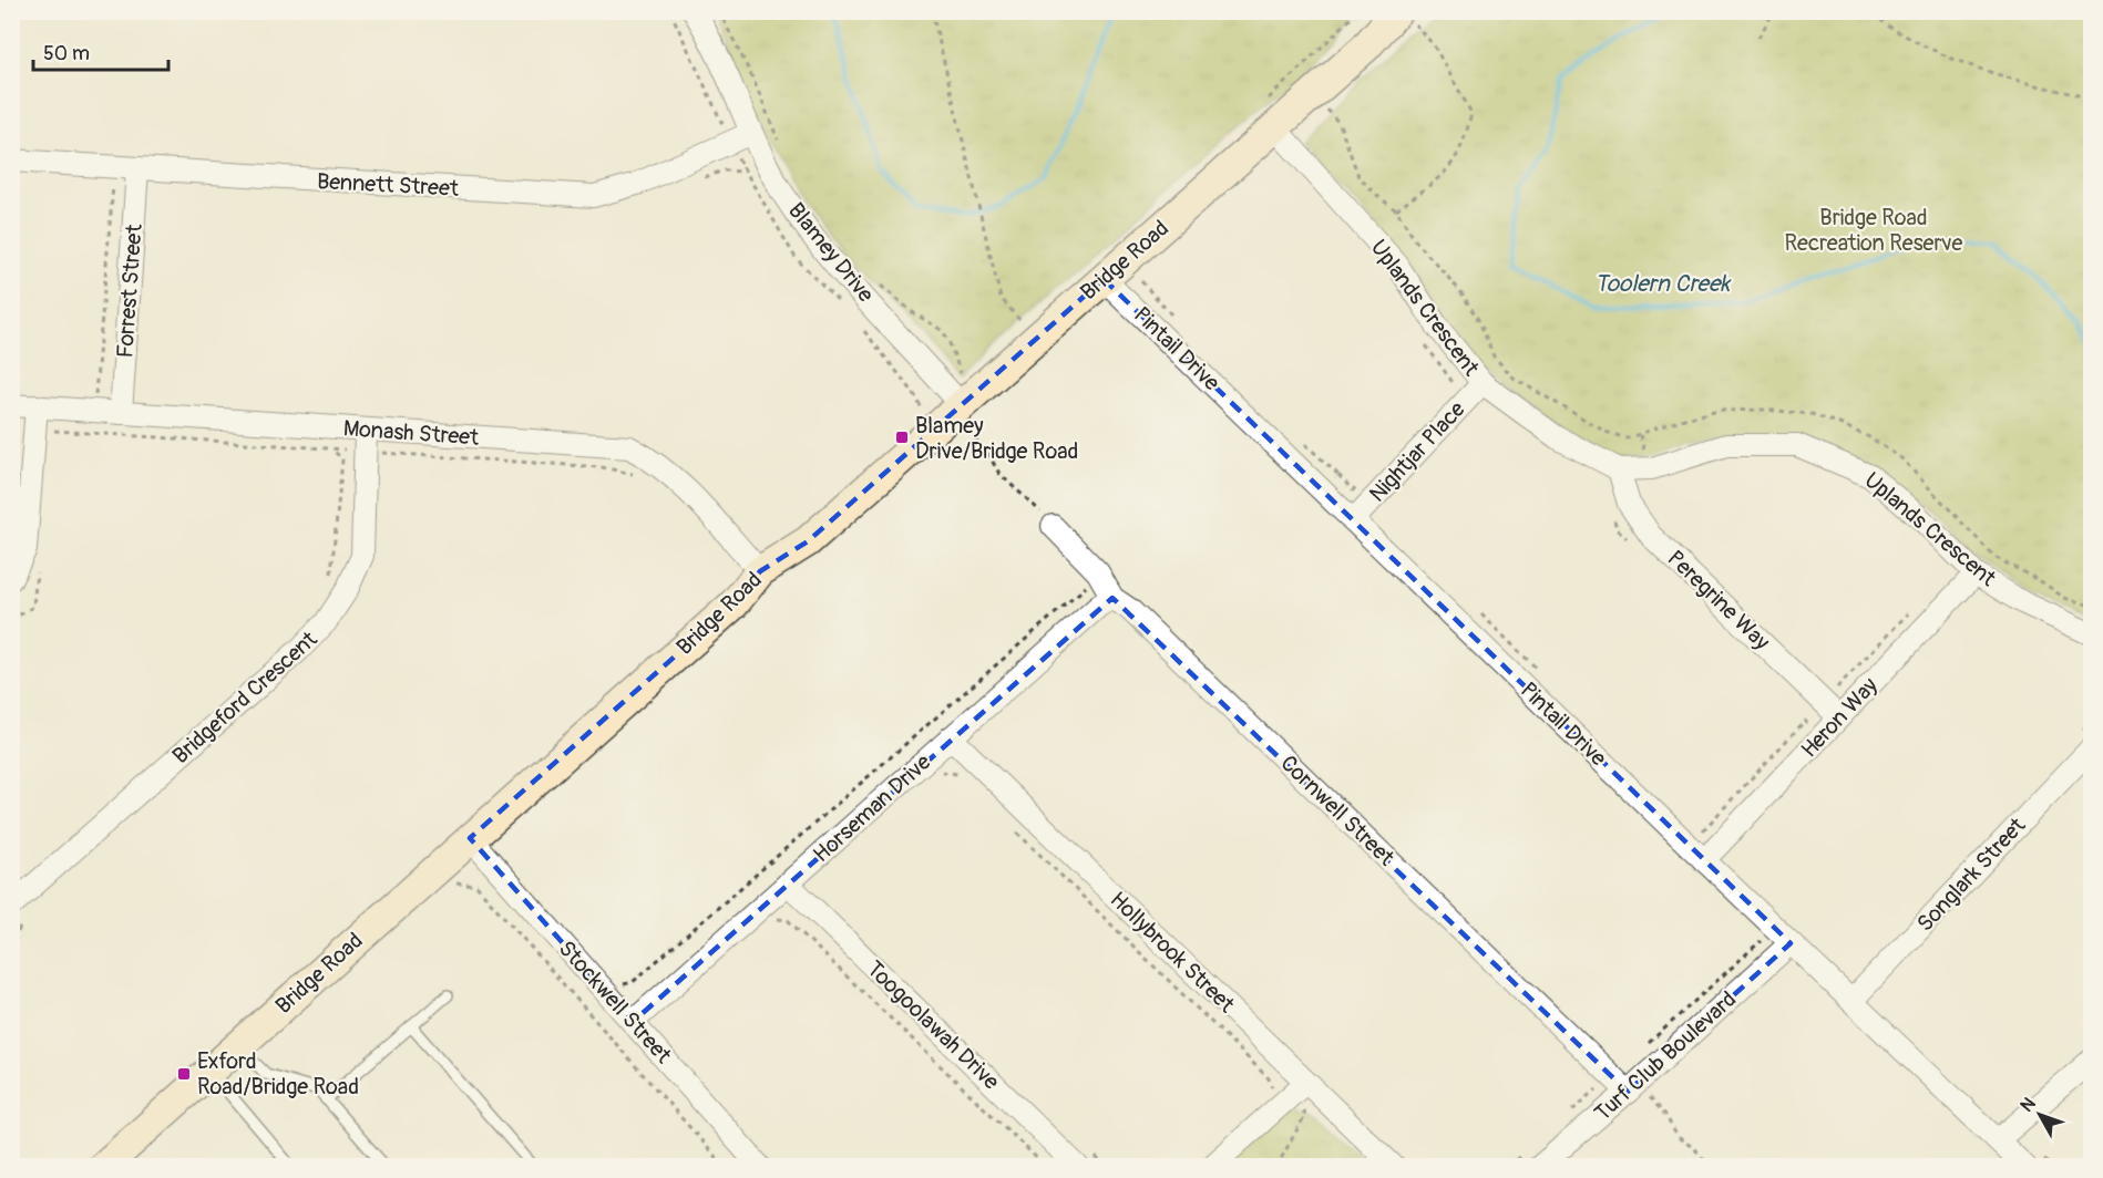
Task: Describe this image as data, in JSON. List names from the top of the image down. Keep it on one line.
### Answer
{"streets":{"street":["Bennett Street","Blamey Drive","Bridge Road","Forrest Street","Uplands Crescent","Pintail Drive","Monash Street","Nightjar Place","Peregrine Way","Bridgeford Crescent","Heron Way","Horseman Drive","Cornwell Street","Songlark Street","Hollybrook Street","Stockwell Street","Toogoolawah Drive","Turf Club Boulevard"]},"crossings":[["Bennett Street","Blamey Drive"],["Bennett Street","Forrest Street"],["Blamey Drive","Bridge Road"],["Bridge Road","Uplands Crescent"],["Bridge Road","Pintail Drive"],["Bridge Road","Monash Street"],["Bridge Road","Stockwell Street"],["Forrest Street","Monash Street"],["Uplands Crescent","Nightjar Place"],["Uplands Crescent","Peregrine Way"],["Uplands Crescent","Heron Way"],["Pintail Drive","Nightjar Place"],["Pintail Drive","Heron Way"],["Pintail Drive","Songlark Street"],["Pintail Drive","Turf Club Boulevard"],["Monash Street","Bridgeford Crescent"],["Peregrine Way","Heron Way"],["Horseman Drive","Cornwell Street"],["Horseman Drive","Hollybrook Street"],["Horseman Drive","Stockwell Street"],["Horseman Drive","Toogoolawah Drive"],["Cornwell Street","Turf Club Boulevard"]],"water":["Toolern Creek"],"parks":["Bridge Road Recreation Reserve"],"places":{"transit":["Blamey Drive/Bridge Road","Exford Road/Bridge Road"]},"scale_bar":"50 m","north":"top left"}
